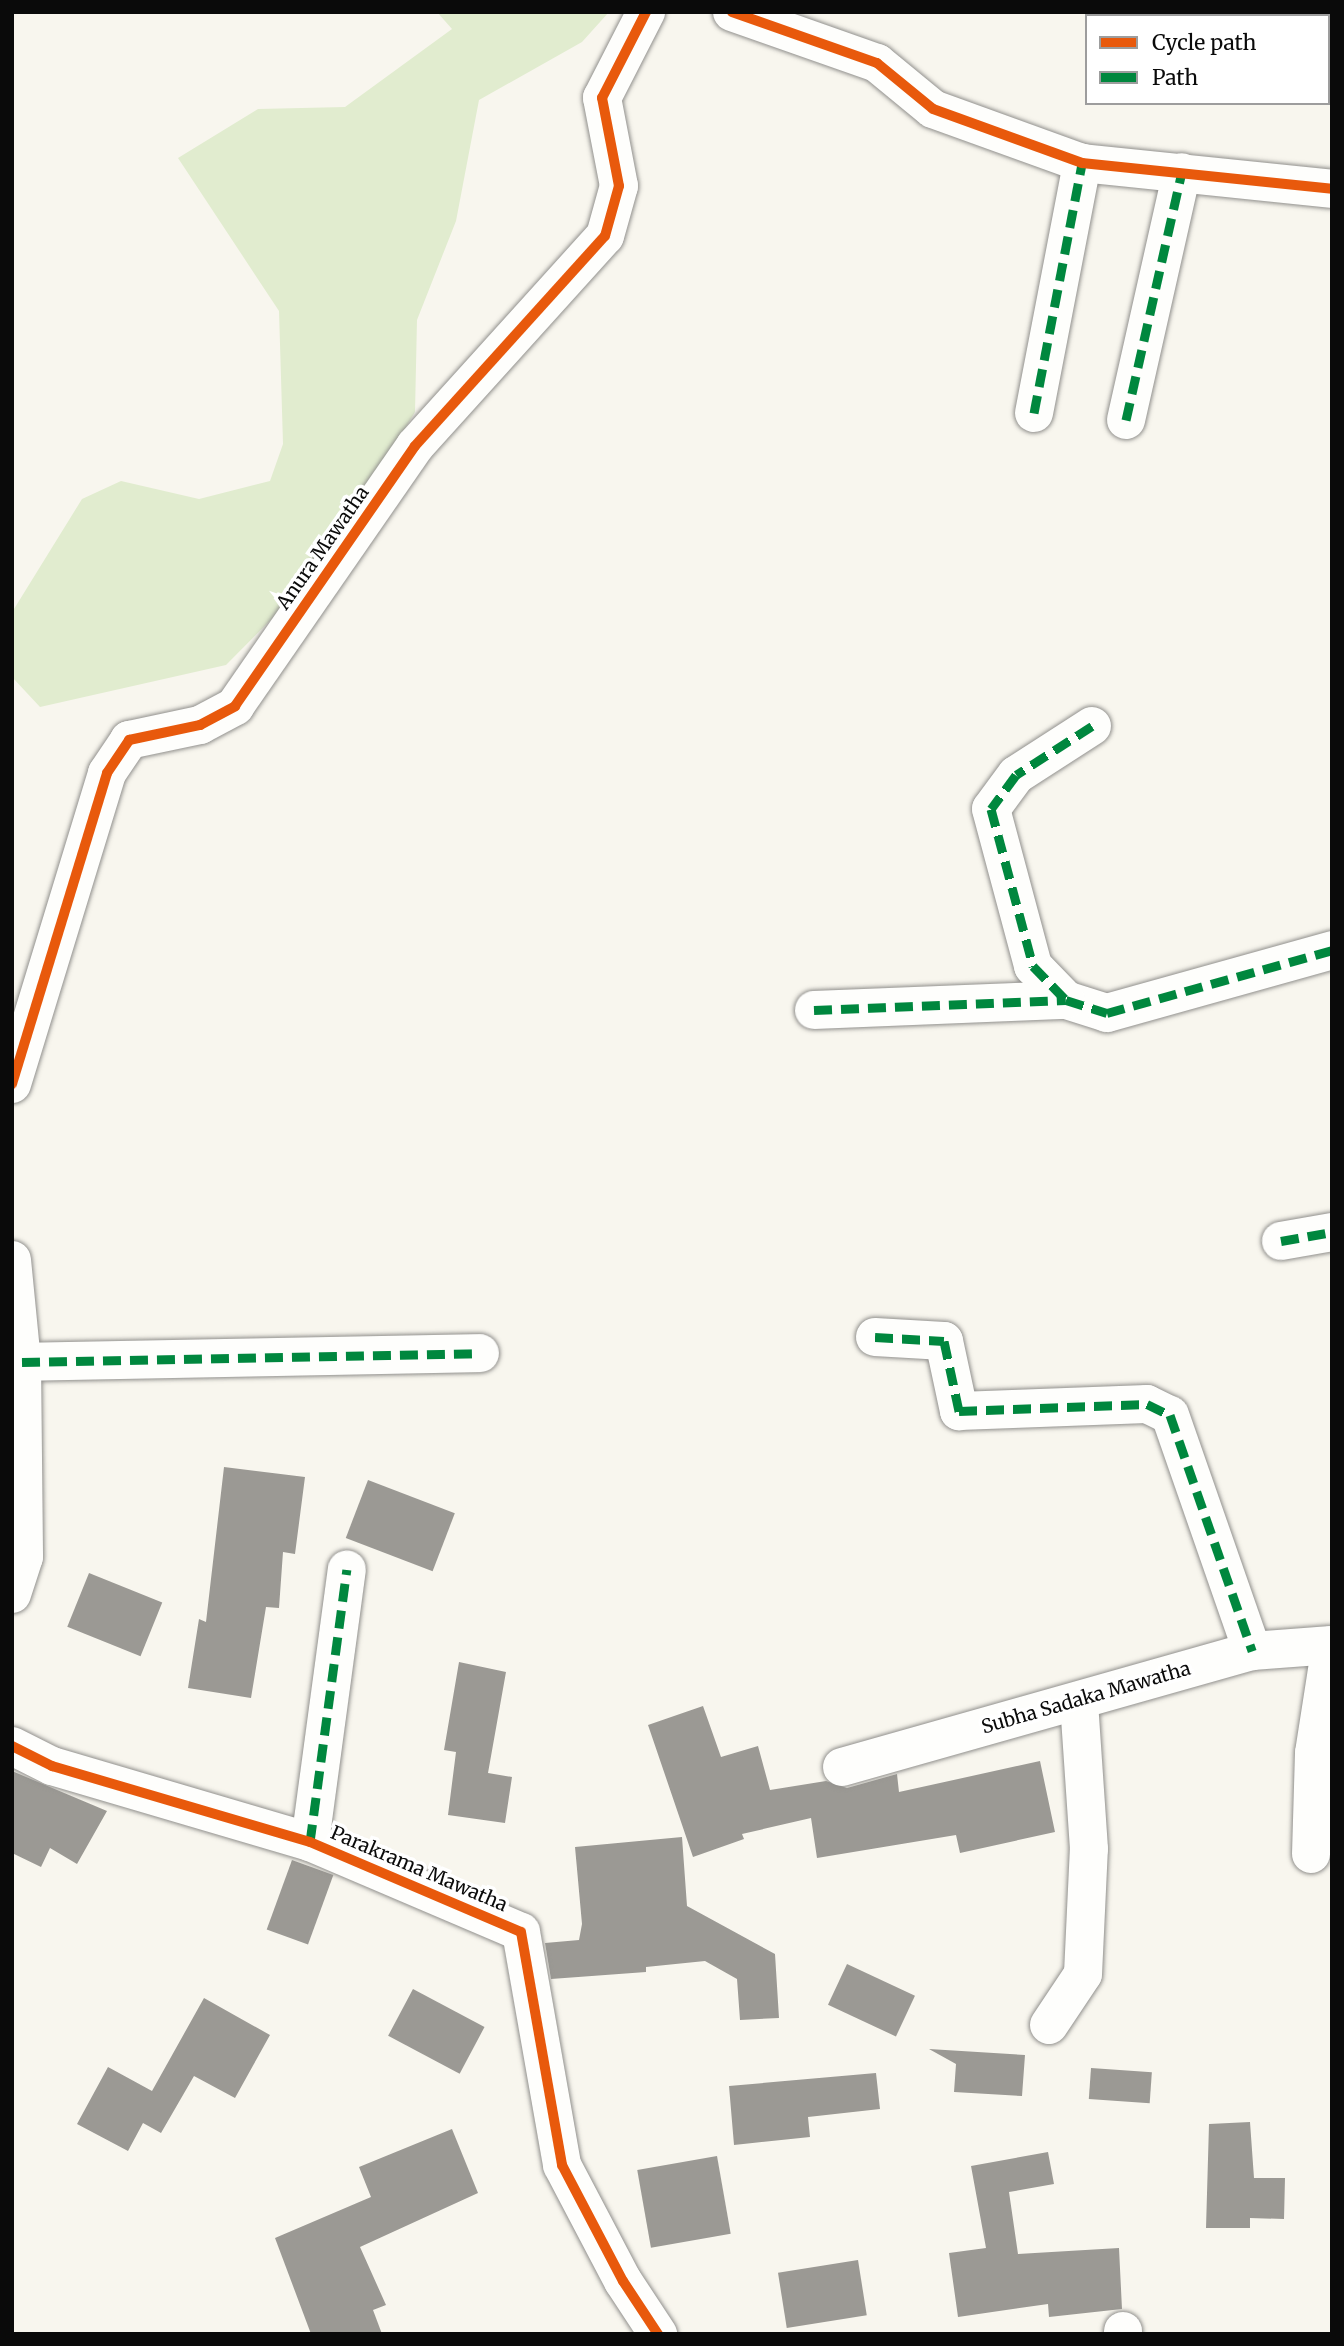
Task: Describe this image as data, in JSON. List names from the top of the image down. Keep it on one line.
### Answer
{"streets":{"street":["Anura Mawatha","Subha Sadaka Mawatha","Parakrama Mawatha"]},"legend":["Cycle path","Path"]}
